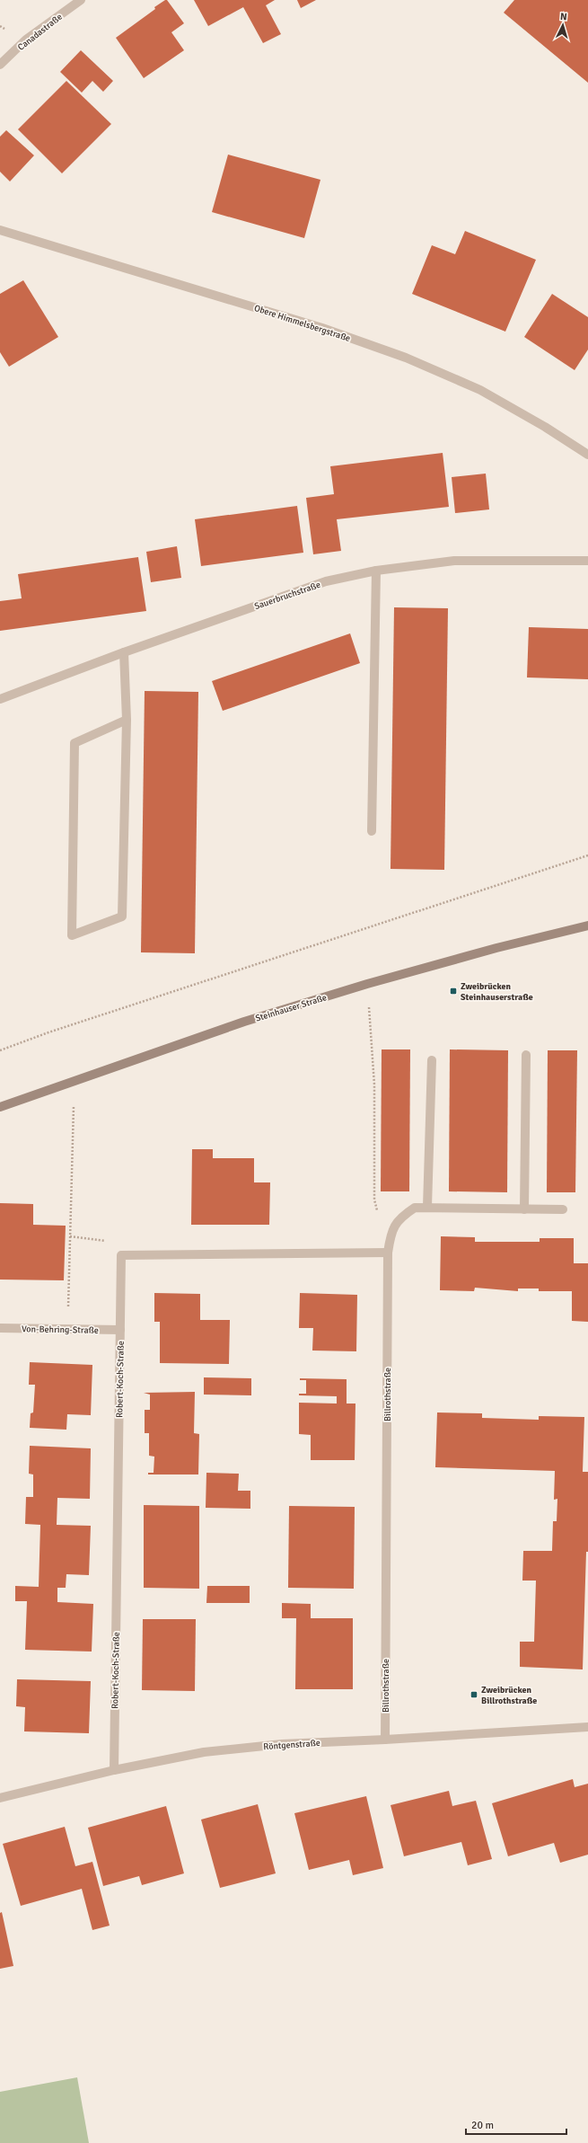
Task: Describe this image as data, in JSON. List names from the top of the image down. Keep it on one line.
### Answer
{"streets":{"main road":["Steinhauser Straße"],"street":["Canadastraße","Obere Himmelsbergstraße","Sauerbruchstraße","Von-Behring-Straße","Robert-Koch-Straße","Billrothstraße","Röntgenstraße"]},"crossings":[["Von-Behring-Straße","Robert-Koch-Straße"],["Robert-Koch-Straße","Röntgenstraße"],["Billrothstraße","Röntgenstraße"]],"places":{"transit":["Zweibrücken Steinhauserstraße","Zweibrücken Billrothstraße"]},"scale_bar":"20 m","north":"top"}
